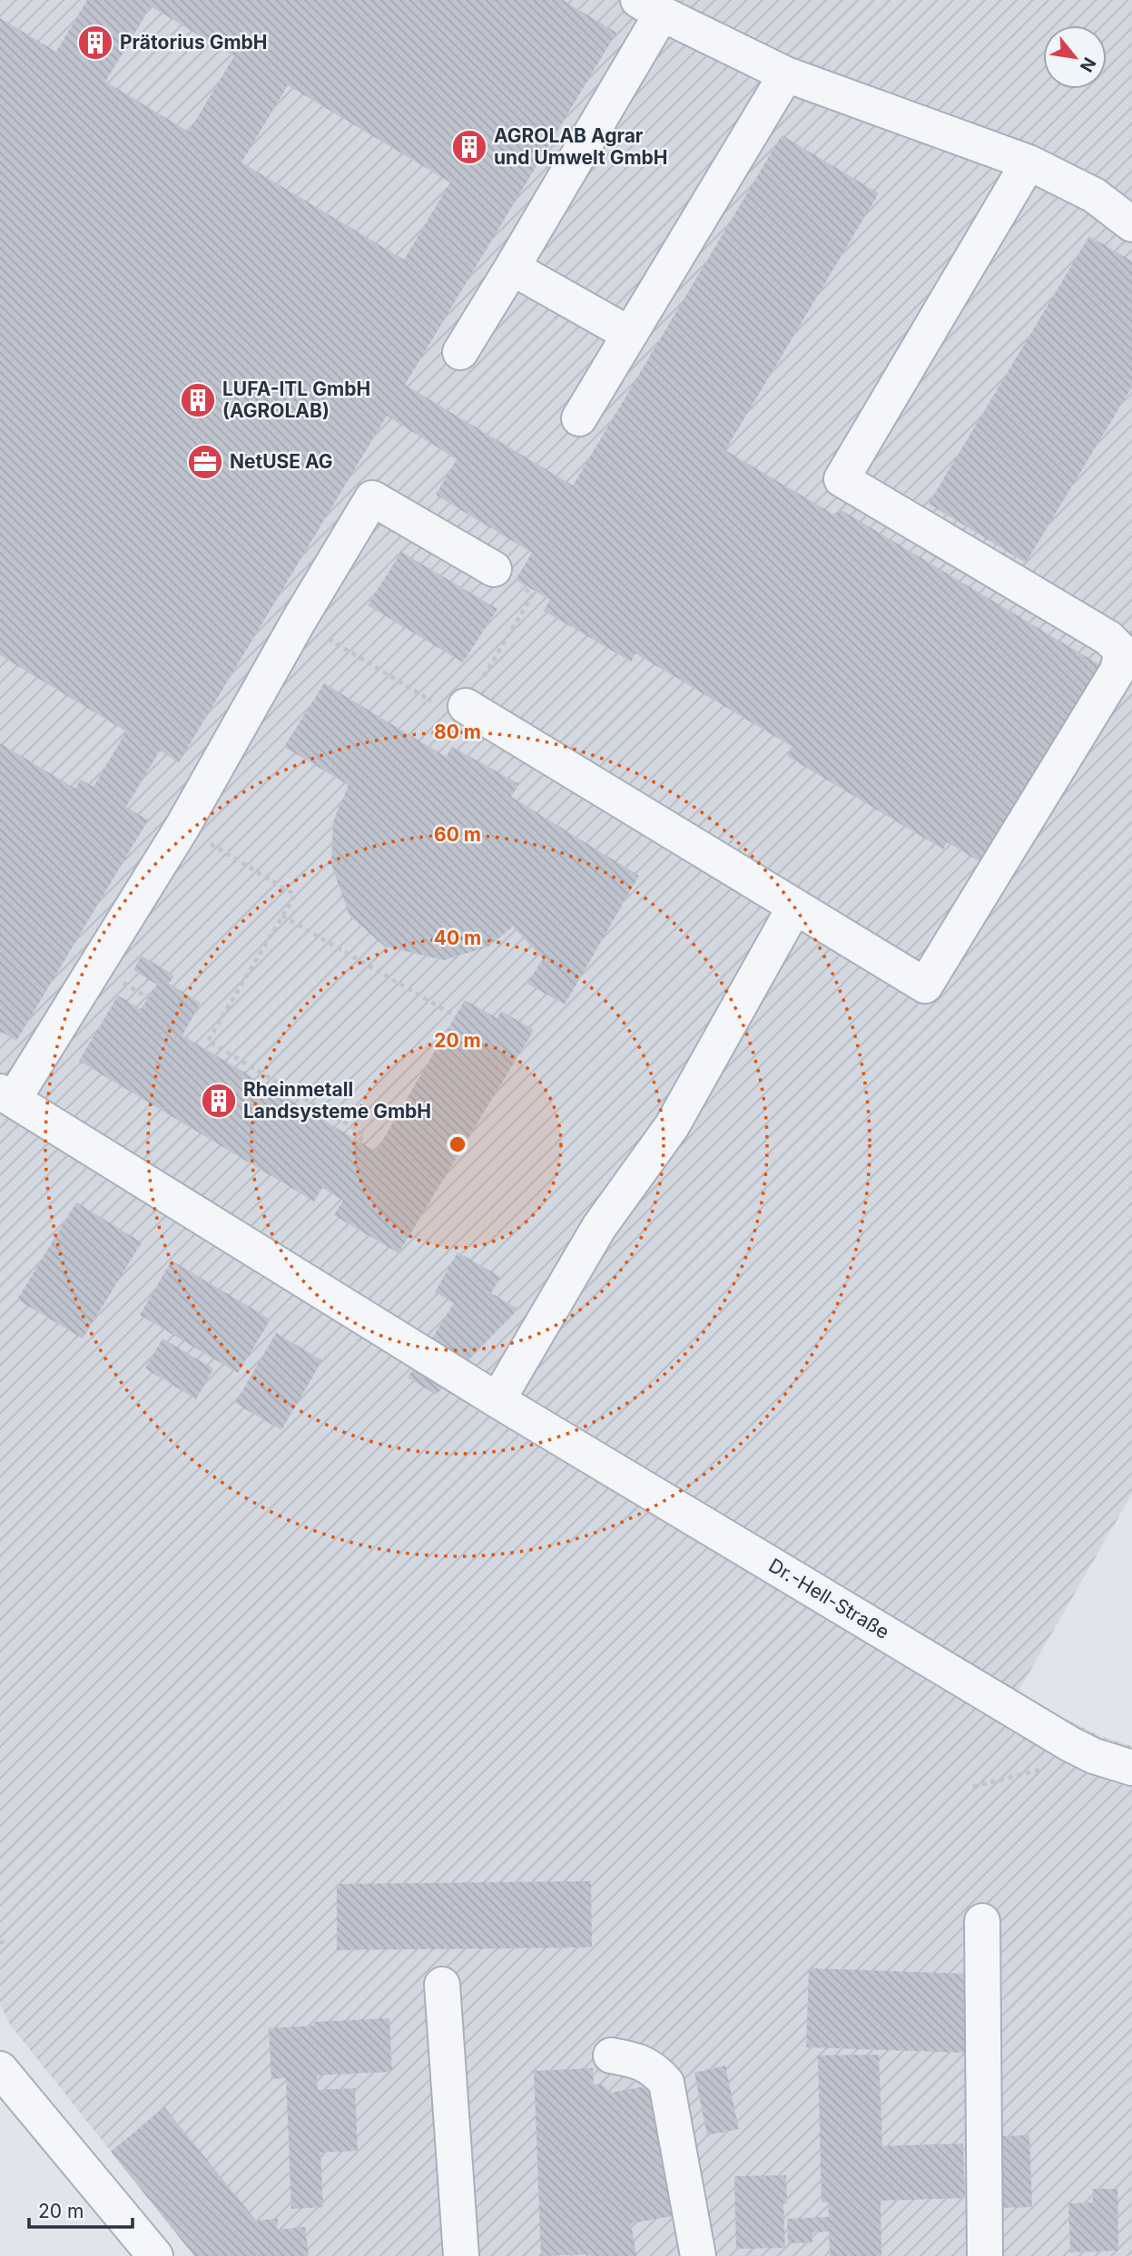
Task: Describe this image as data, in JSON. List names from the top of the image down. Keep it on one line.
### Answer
{"streets":{"street":["Dr.-Hell-Straße"]},"places":{"building":["Prätorius GmbH","AGROLAB Agrar und Umwelt GmbH","LUFA-ITL GmbH (AGROLAB)","Rheinmetall Landsysteme GmbH"],"office":["NetUSE AG"]},"scale_bar":"20 m","north":"bottom right","rings":["80 m","60 m","40 m","20 m"]}
